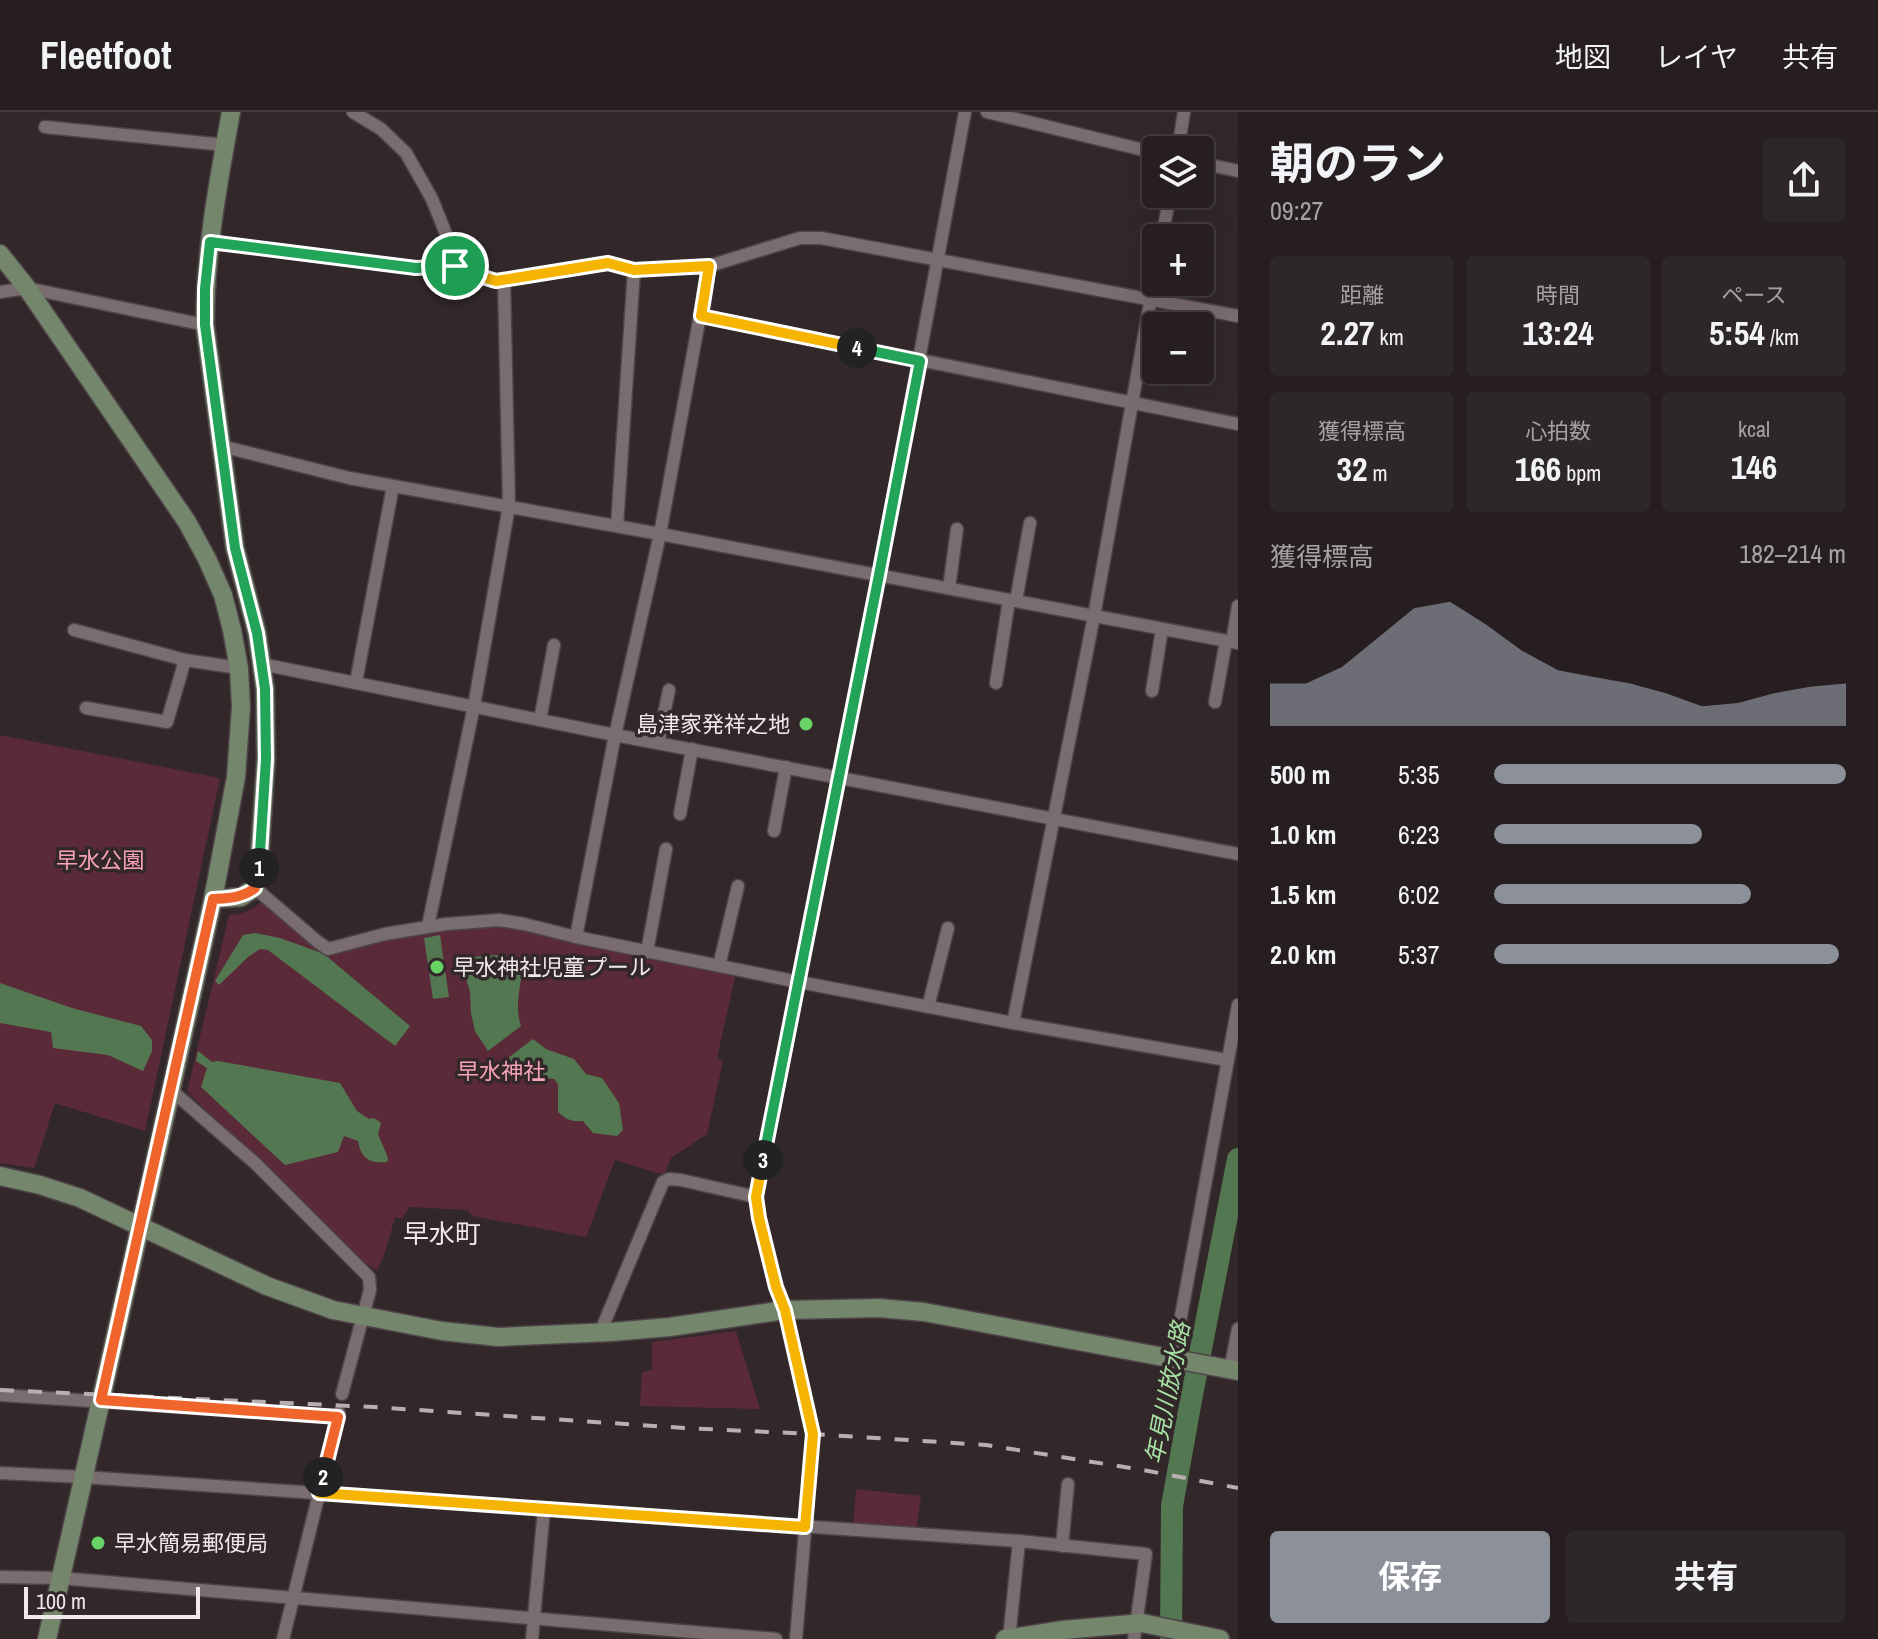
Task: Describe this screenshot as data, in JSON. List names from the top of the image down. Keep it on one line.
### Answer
{"districts":["早水町"],"water":["年見川放水路"],"parks":["早水公園","早水神社"],"places":["島津家発祥之地","早水神社児童プール","早水簡易郵便局"],"scale_bar":"100 m","page":{"header":"Fleetfoot","nav":["地図","レイヤ","共有"],"heading":["朝のラン","09:27"],"map_buttons":["+","−"],"stats":[["距離","2.27 km"],["時間","13:24"],["ペース","5:54 /km"],["獲得標高","32 m"],["心拍数","166 bpm"],["kcal","146"]],"pins":["4","1","3","2"],"chart":["獲得標高","182–214 m"],"list":[{"name":"500 m","note":"5:35"},{"name":"1.0 km","note":"6:23"},{"name":"1.5 km","note":"6:02"},{"name":"2.0 km","note":"5:37"}],"buttons":["保存","共有"],"scale":"100 m"}}
